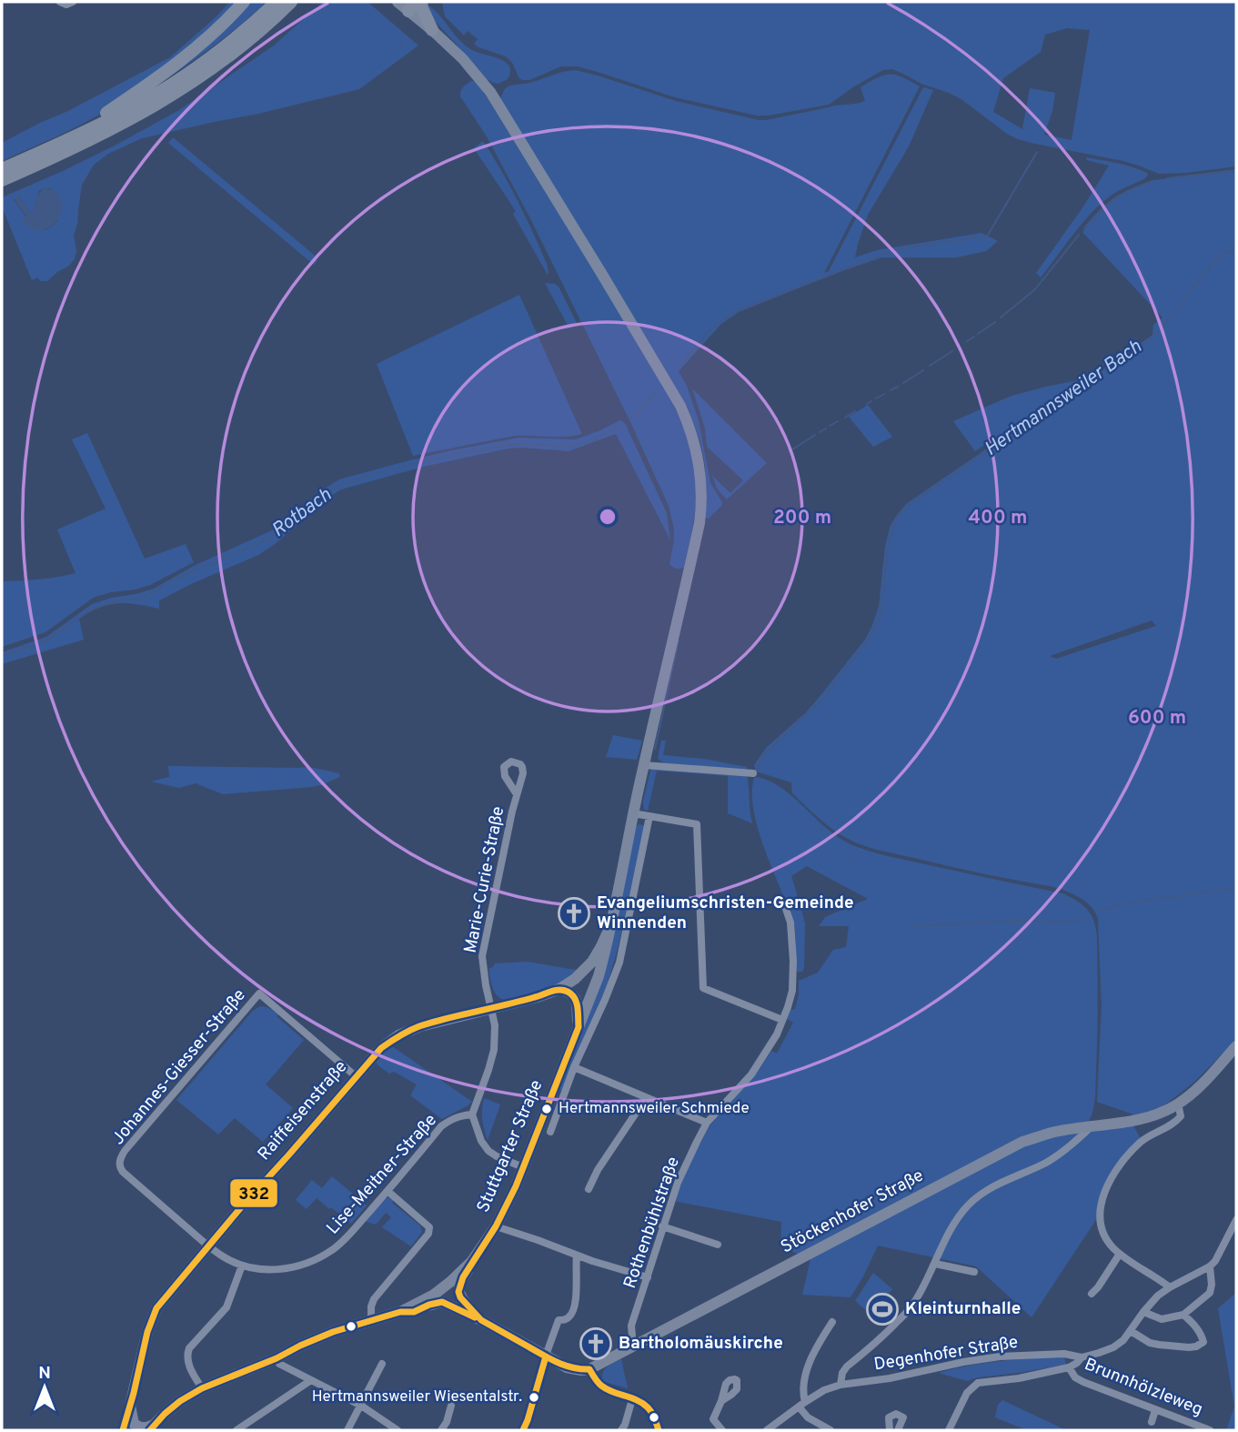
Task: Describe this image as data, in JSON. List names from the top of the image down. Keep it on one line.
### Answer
{"streets":{"main road":["Raiffeisenstraße","Stuttgarter Straße","Stöckenhofer Straße"],"street":["Marie-Curie-Straße","Johannes-Giesser-Straße","Lise-Meitner-Straße","Rothenbühlstraße","Degenhofer Straße","Brunnhölzleweg"]},"crossings":[["Marie-Curie-Straße","Raiffeisenstraße"],["Marie-Curie-Straße","Lise-Meitner-Straße"],["Johannes-Giesser-Straße","Raiffeisenstraße"],["Johannes-Giesser-Straße","Lise-Meitner-Straße"],["Raiffeisenstraße","Stuttgarter Straße"],["Raiffeisenstraße","Lise-Meitner-Straße"],["Stöckenhofer Straße","Rothenbühlstraße"]],"water":["Hertmannsweiler Bach","Rotbach"],"places":{"church":["Evangeliumschristen-Gemeinde Winnenden","Bartholomäuskirche"],"other":["Hertmannsweiler Schmiede","Hertmannsweiler Wiesentalstr."],"sports":["Kleinturnhalle"]},"lines":["transit line 332"],"north":"top","rings":["200 m","400 m","600 m"]}
